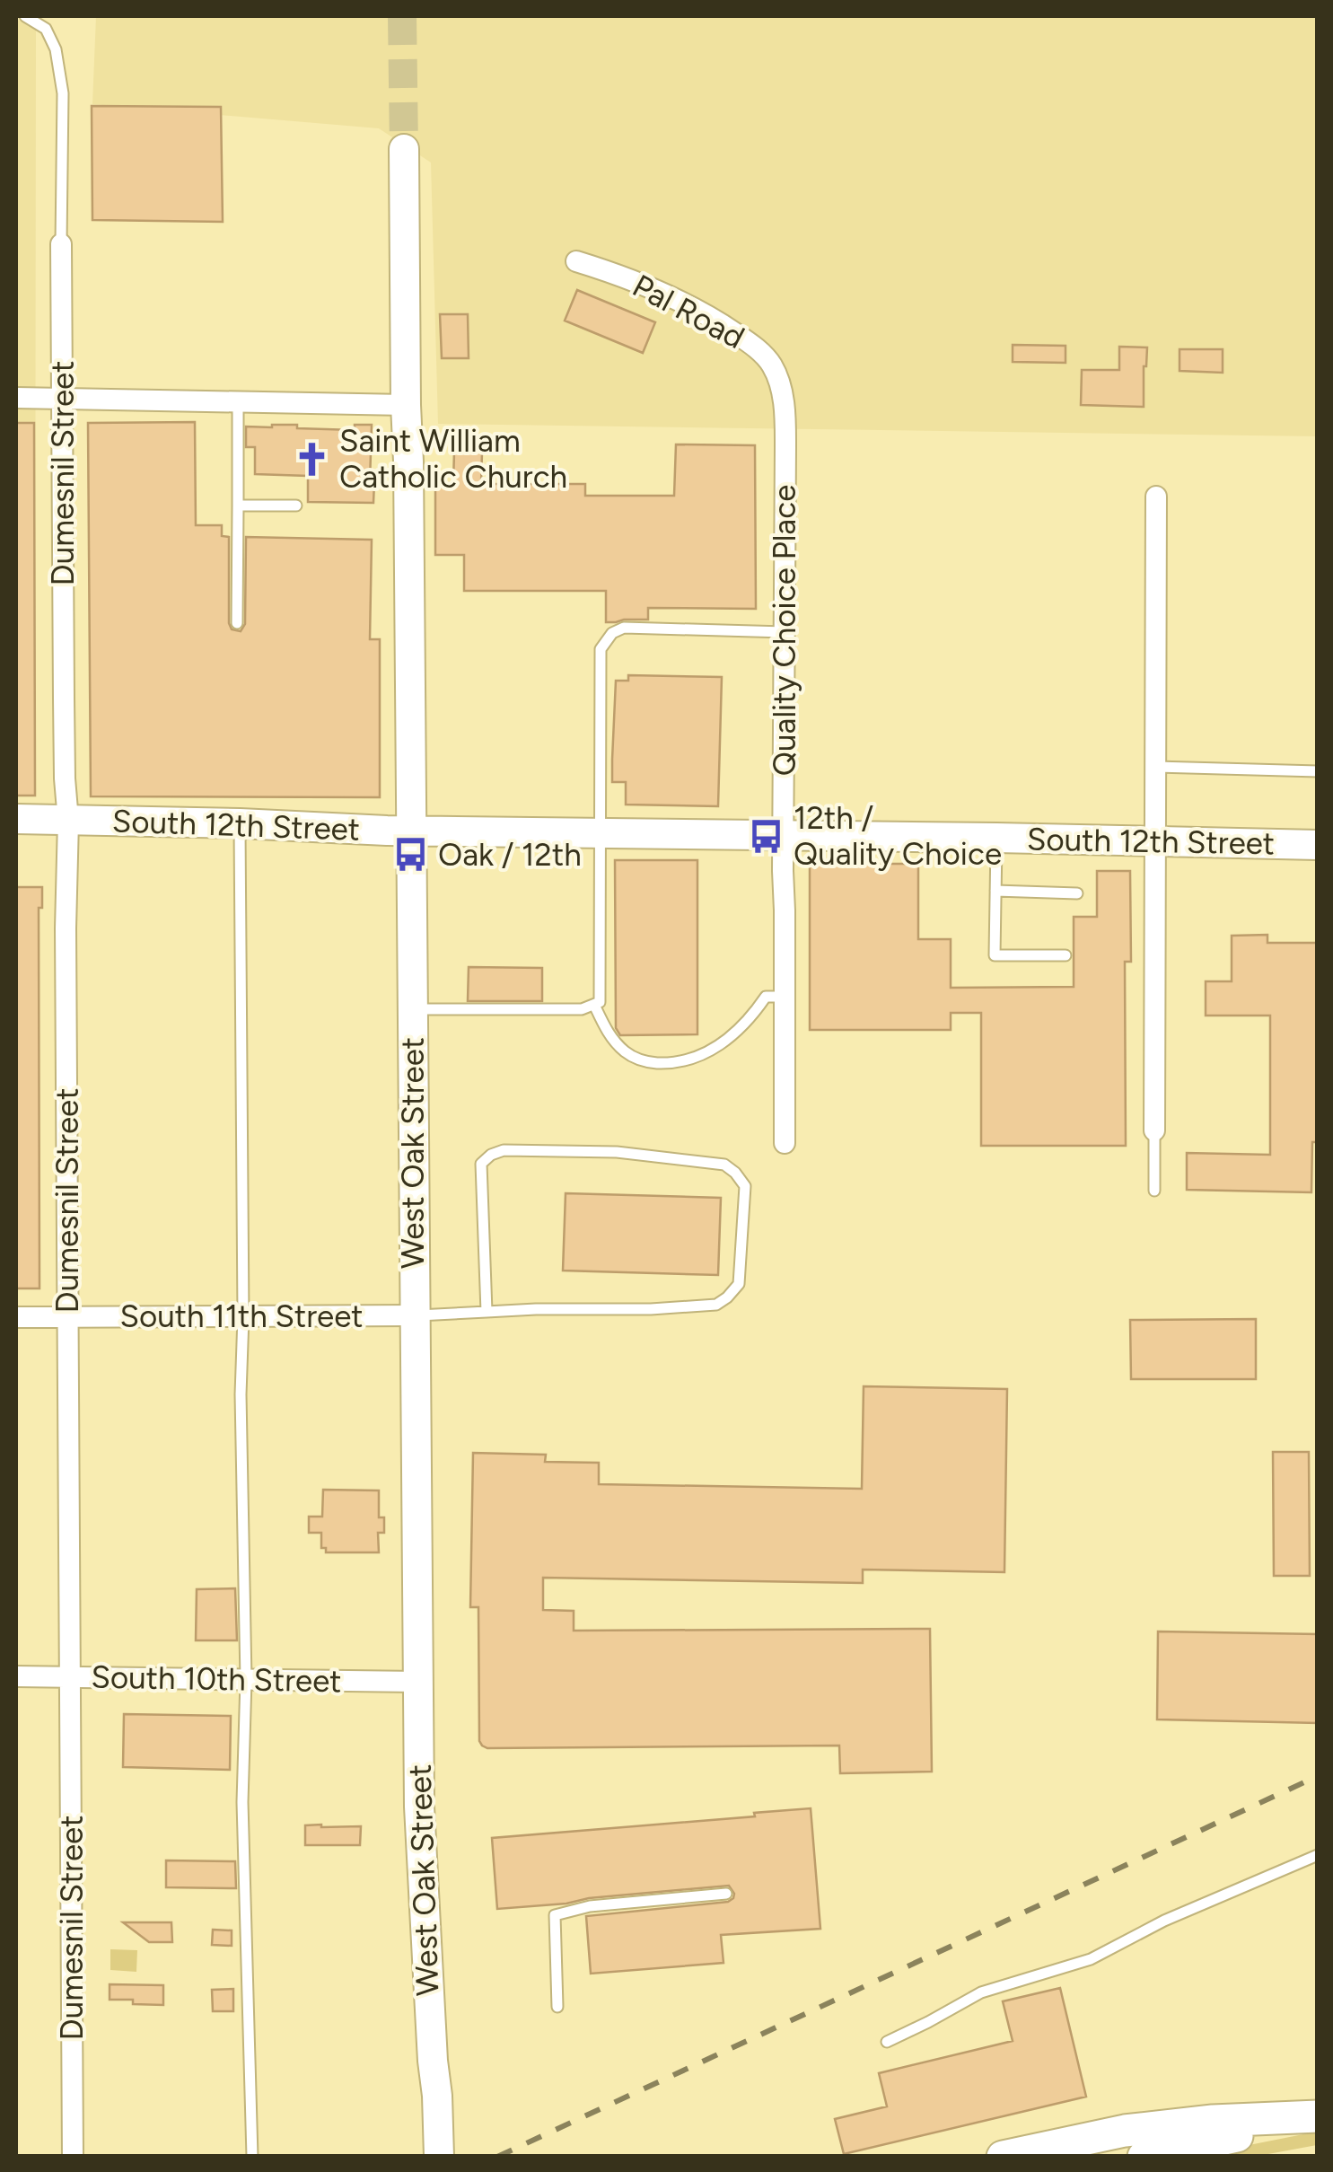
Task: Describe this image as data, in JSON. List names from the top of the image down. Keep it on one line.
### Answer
{"streets":{"main road":["South 12th Street","West Oak Street"],"street":["Pal Road","Dumesnil Street","Quality Choice Place","South 11th Street","South 10th Street"]},"crossings":[["Pal Road","Quality Choice Place"],["Dumesnil Street","South 12th Street"],["Dumesnil Street","South 11th Street"],["Dumesnil Street","South 10th Street"],["Quality Choice Place","South 12th Street"],["South 12th Street","West Oak Street"],["West Oak Street","South 11th Street"],["West Oak Street","South 10th Street"]],"places":{"church":["Saint William Catholic Church"],"bus stop":["12th / Quality Choice","Oak / 12th"]}}
